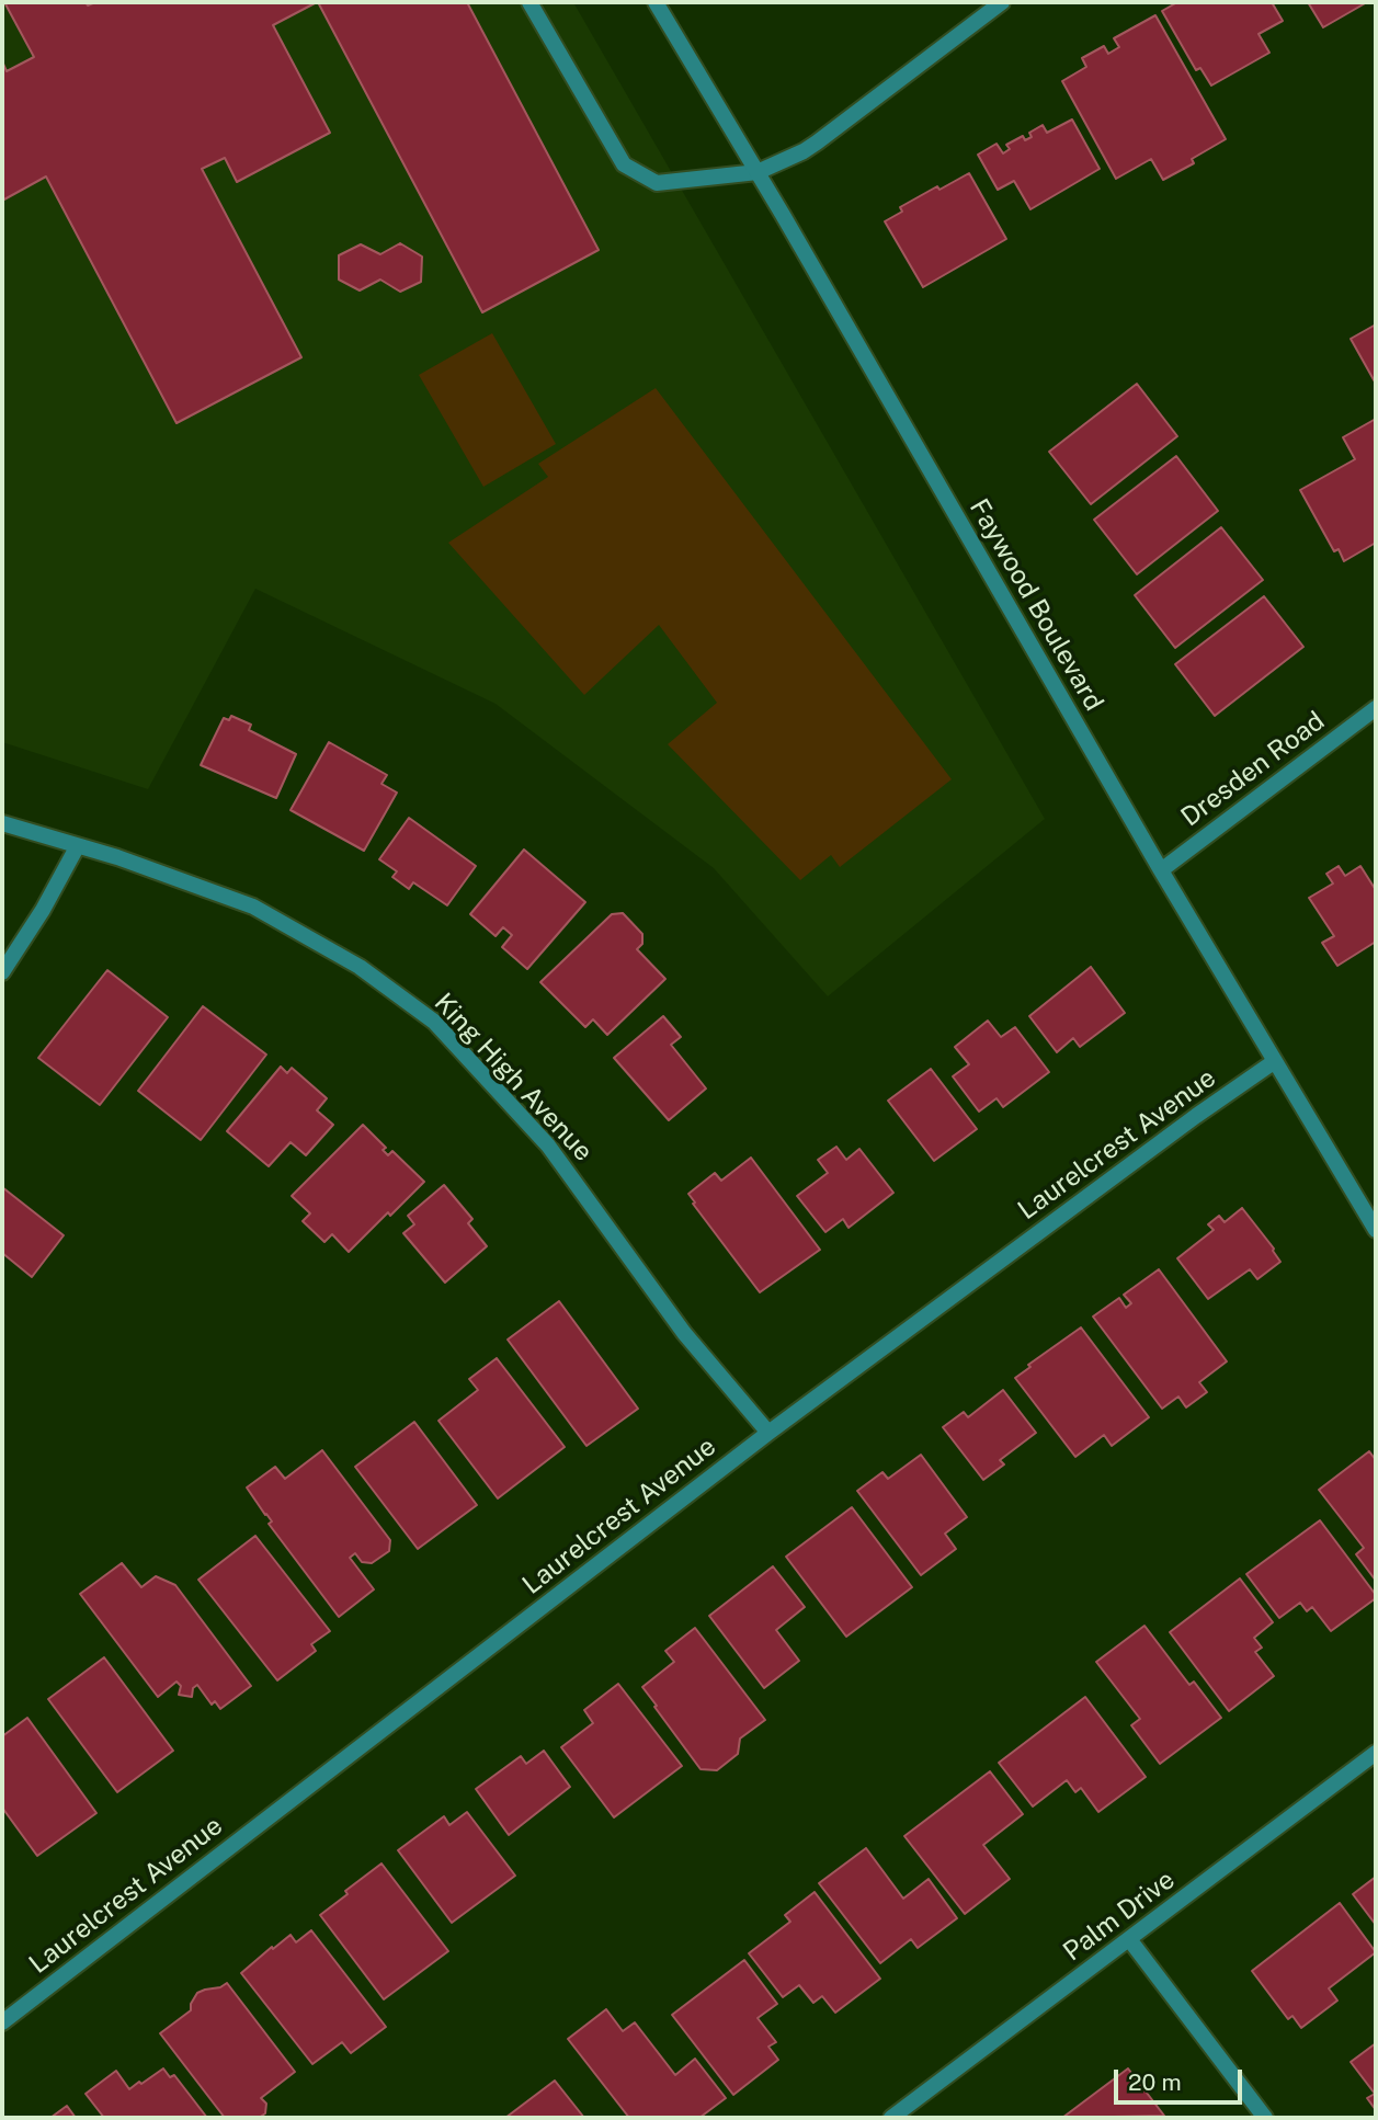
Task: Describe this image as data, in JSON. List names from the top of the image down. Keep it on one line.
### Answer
{"streets":{"street":["Faywood Boulevard","Dresden Road","King High Avenue","Laurelcrest Avenue","Palm Drive"]},"crossings":[["Faywood Boulevard","Dresden Road"],["Faywood Boulevard","Laurelcrest Avenue"],["King High Avenue","Laurelcrest Avenue"]],"scale_bar":"20 m"}
